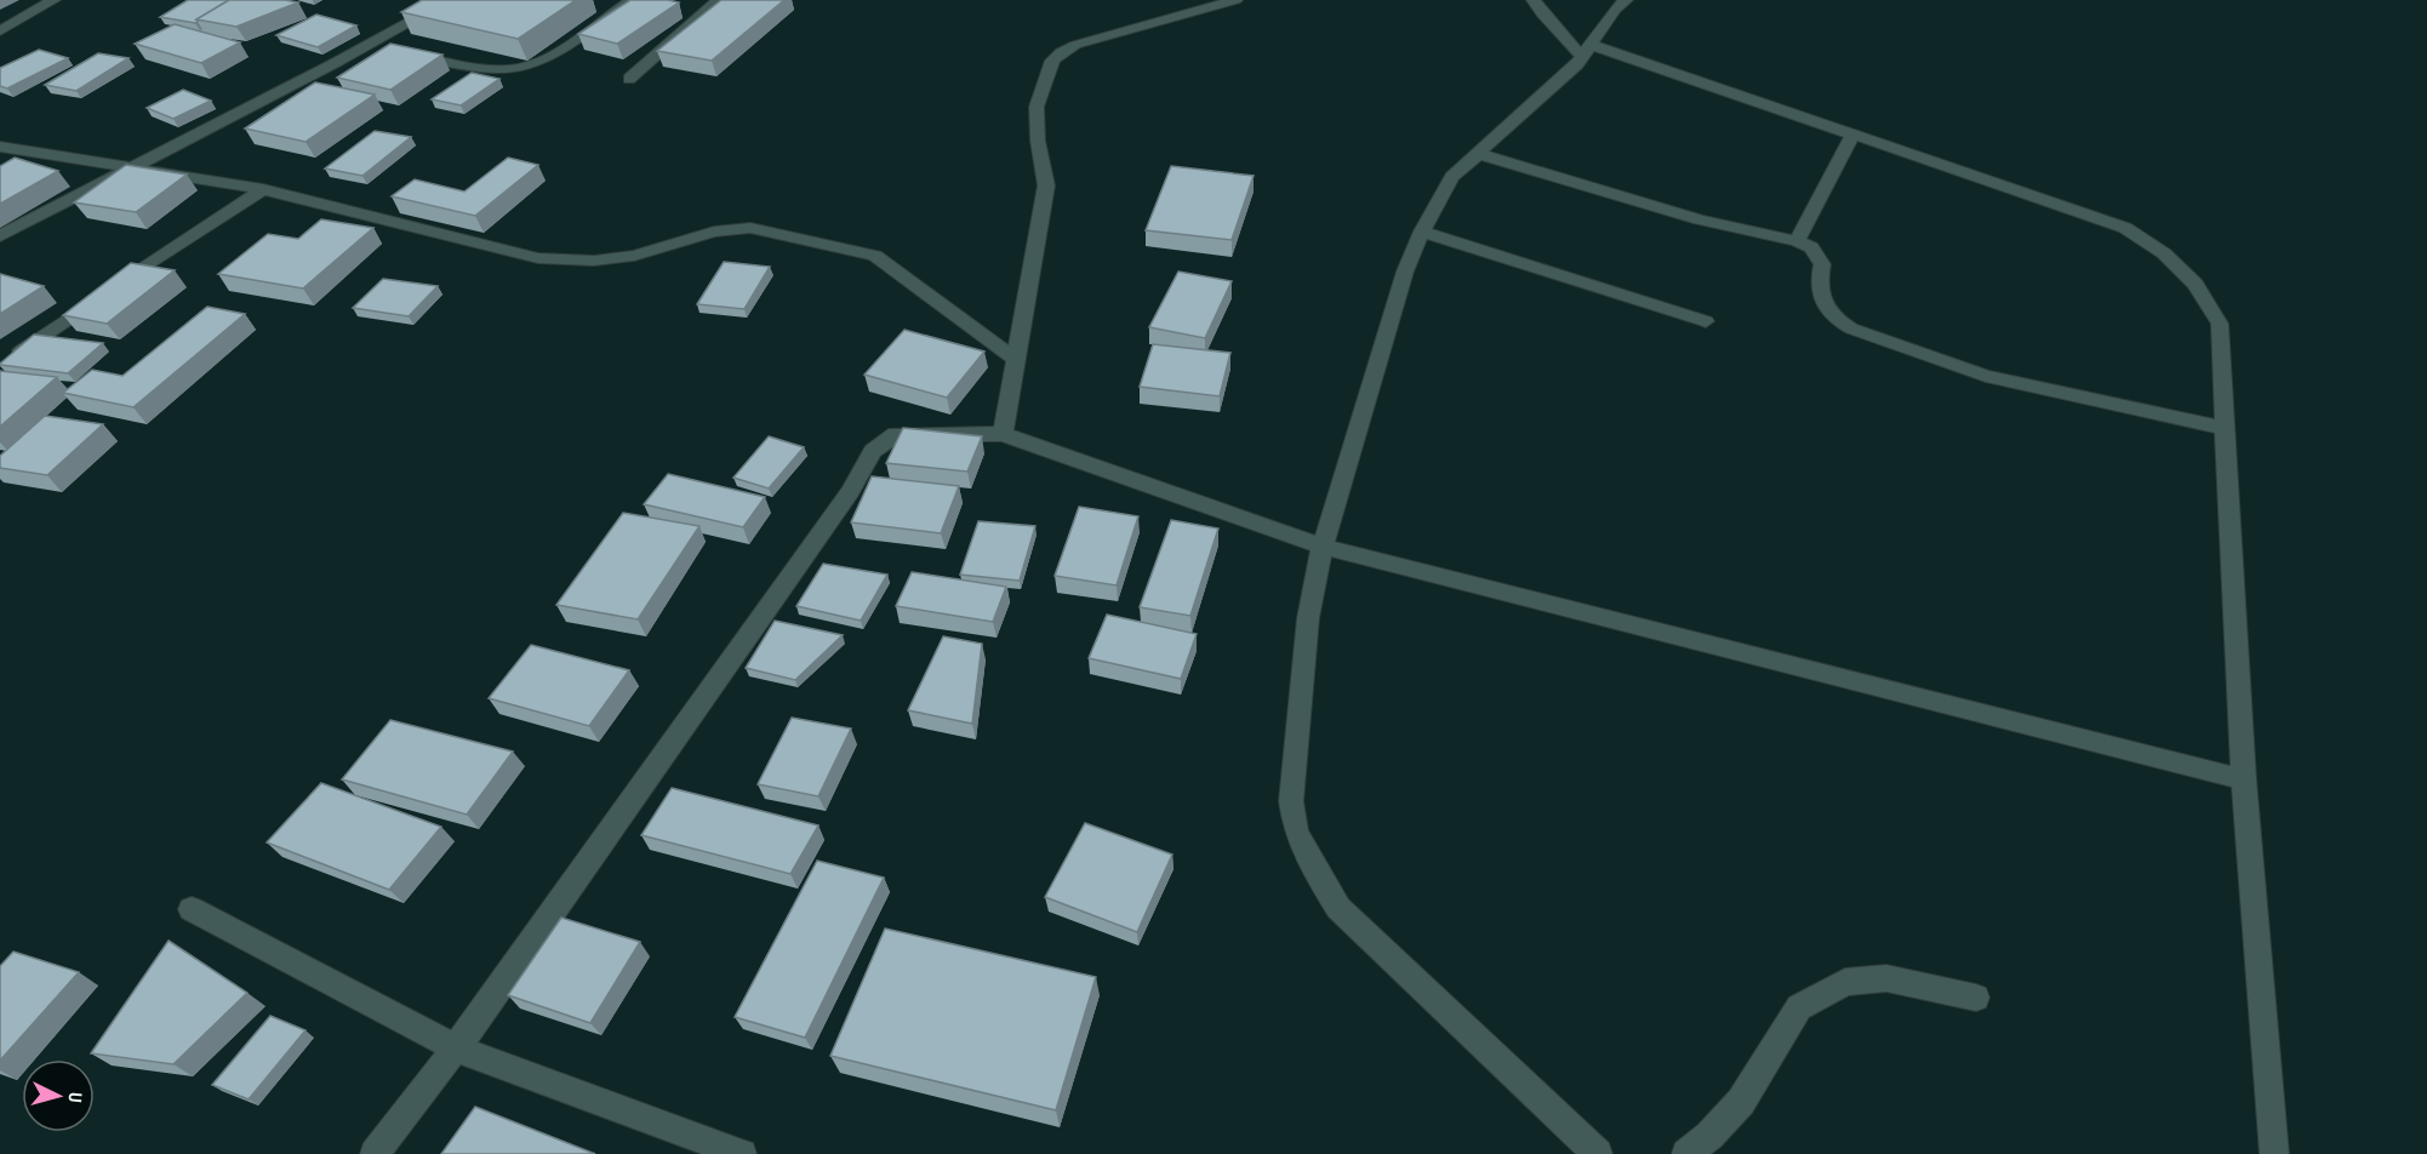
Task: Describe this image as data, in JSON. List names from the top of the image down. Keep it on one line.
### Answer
{"north":"right"}
